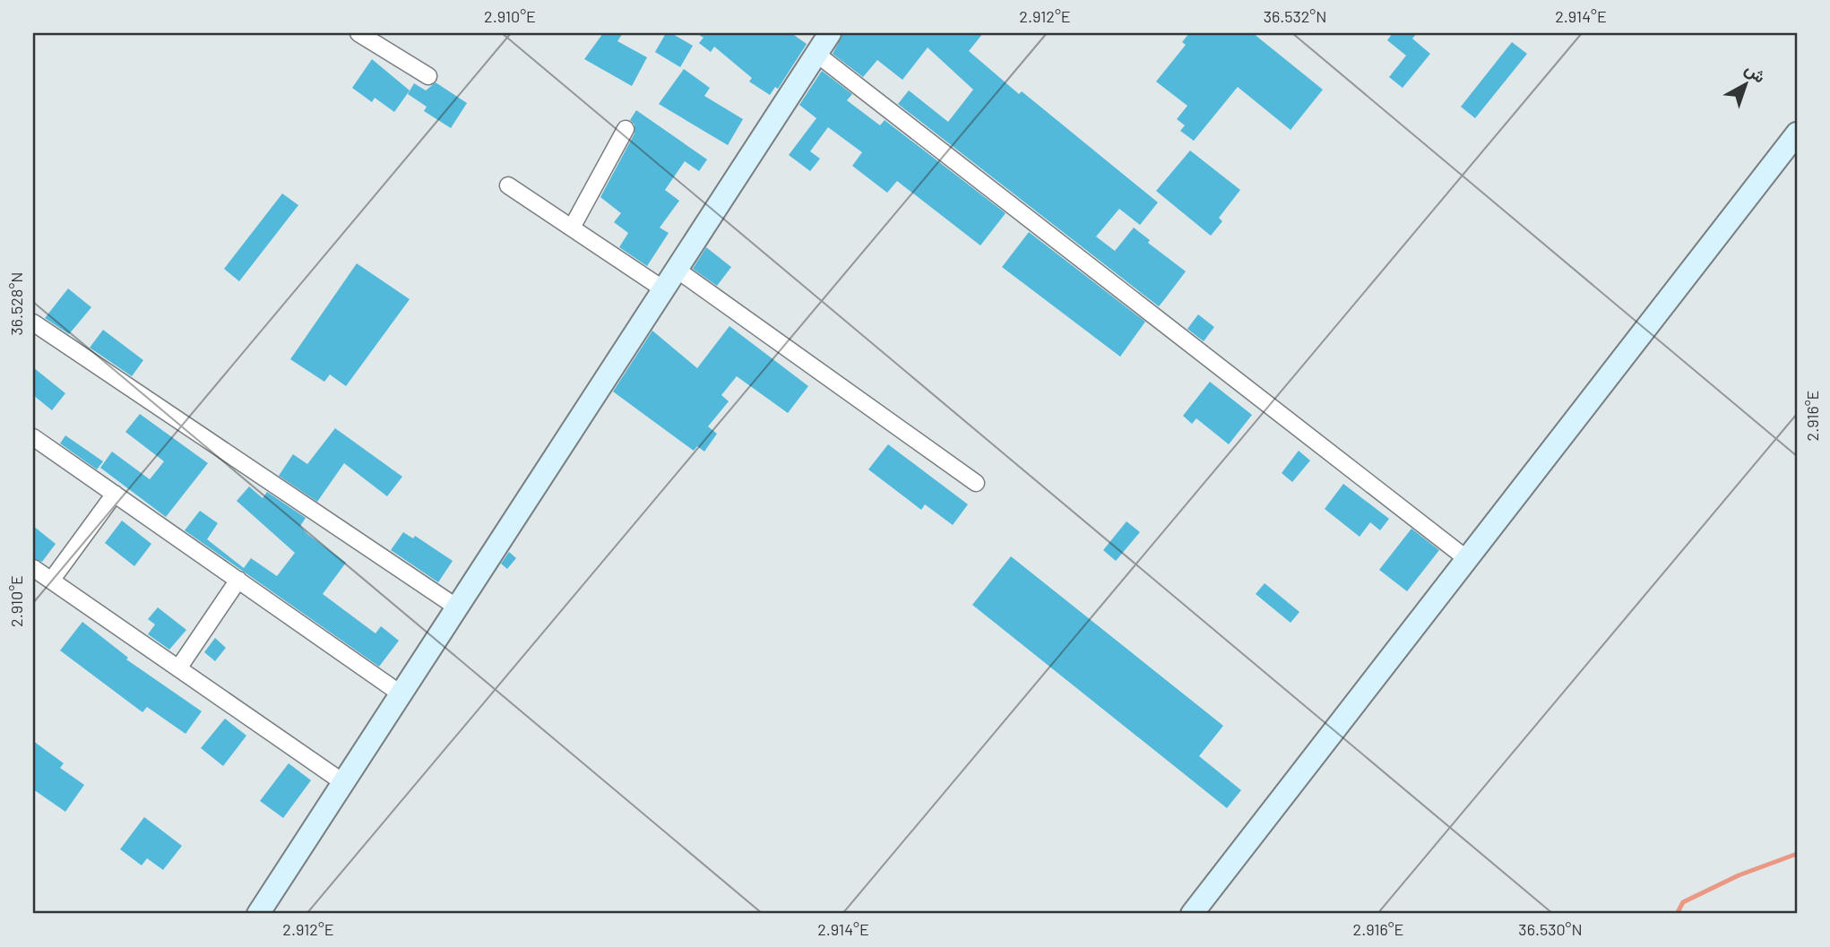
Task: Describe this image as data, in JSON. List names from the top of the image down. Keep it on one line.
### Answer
{"north":"top right","coordinates":["2.910°E","2.912°E","36.532°N","2.914°E","36.528°N","2.916°E","36.530°N"]}
